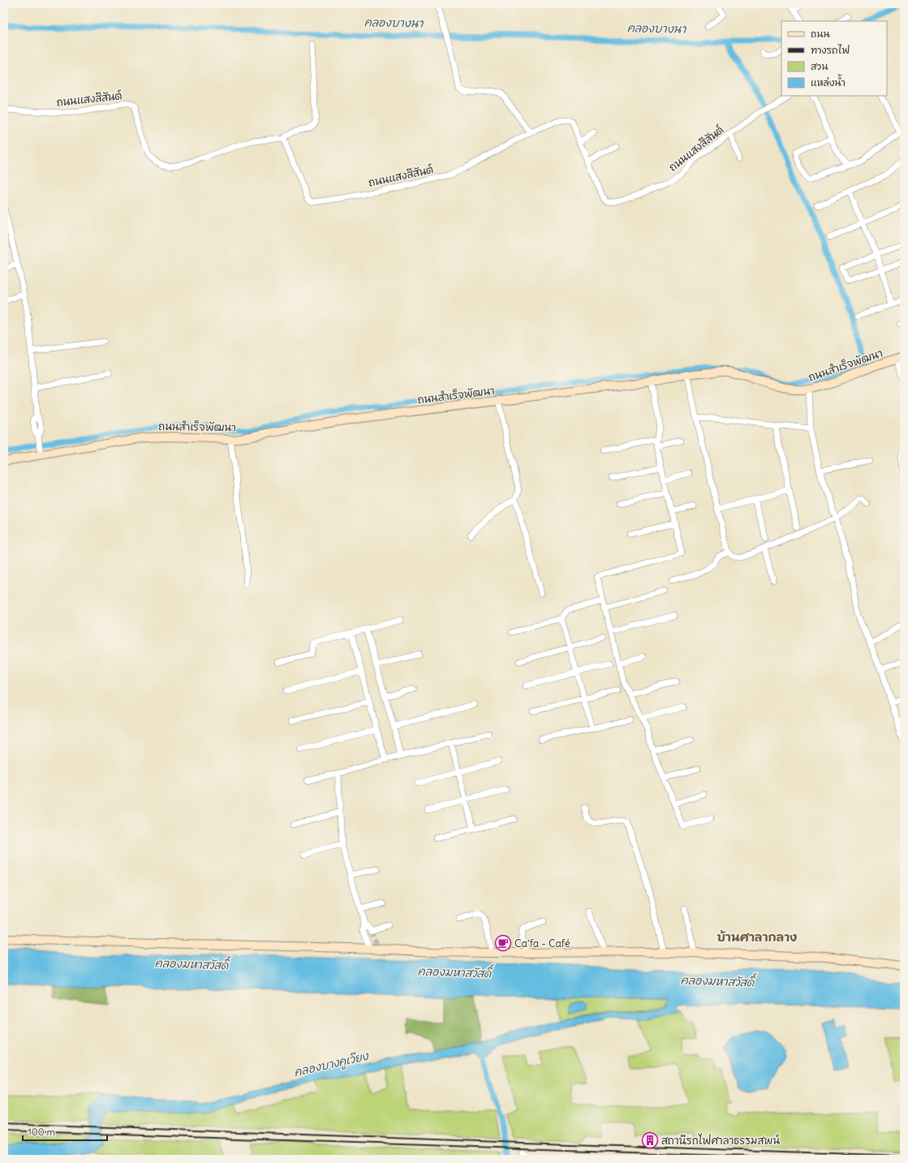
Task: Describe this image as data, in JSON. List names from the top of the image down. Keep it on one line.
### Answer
{"streets":{"street":["ถนนแสงสีสันต์","ถนนสำเร็จพัฒนา"]},"districts":["บ้านศาลากลาง"],"water":["คลองบางนา","คลองมหาสวัสดิ์","คลองบางคูเวียง"],"places":{"cafe":["Ca’fa - Café"],"building":["สถานีรถไฟศาลาธรรมสพน์"]},"legend":["ถนน","ทางรถไฟ","สวน","แหล่งน้ำ"],"scale_bar":"100 m"}
